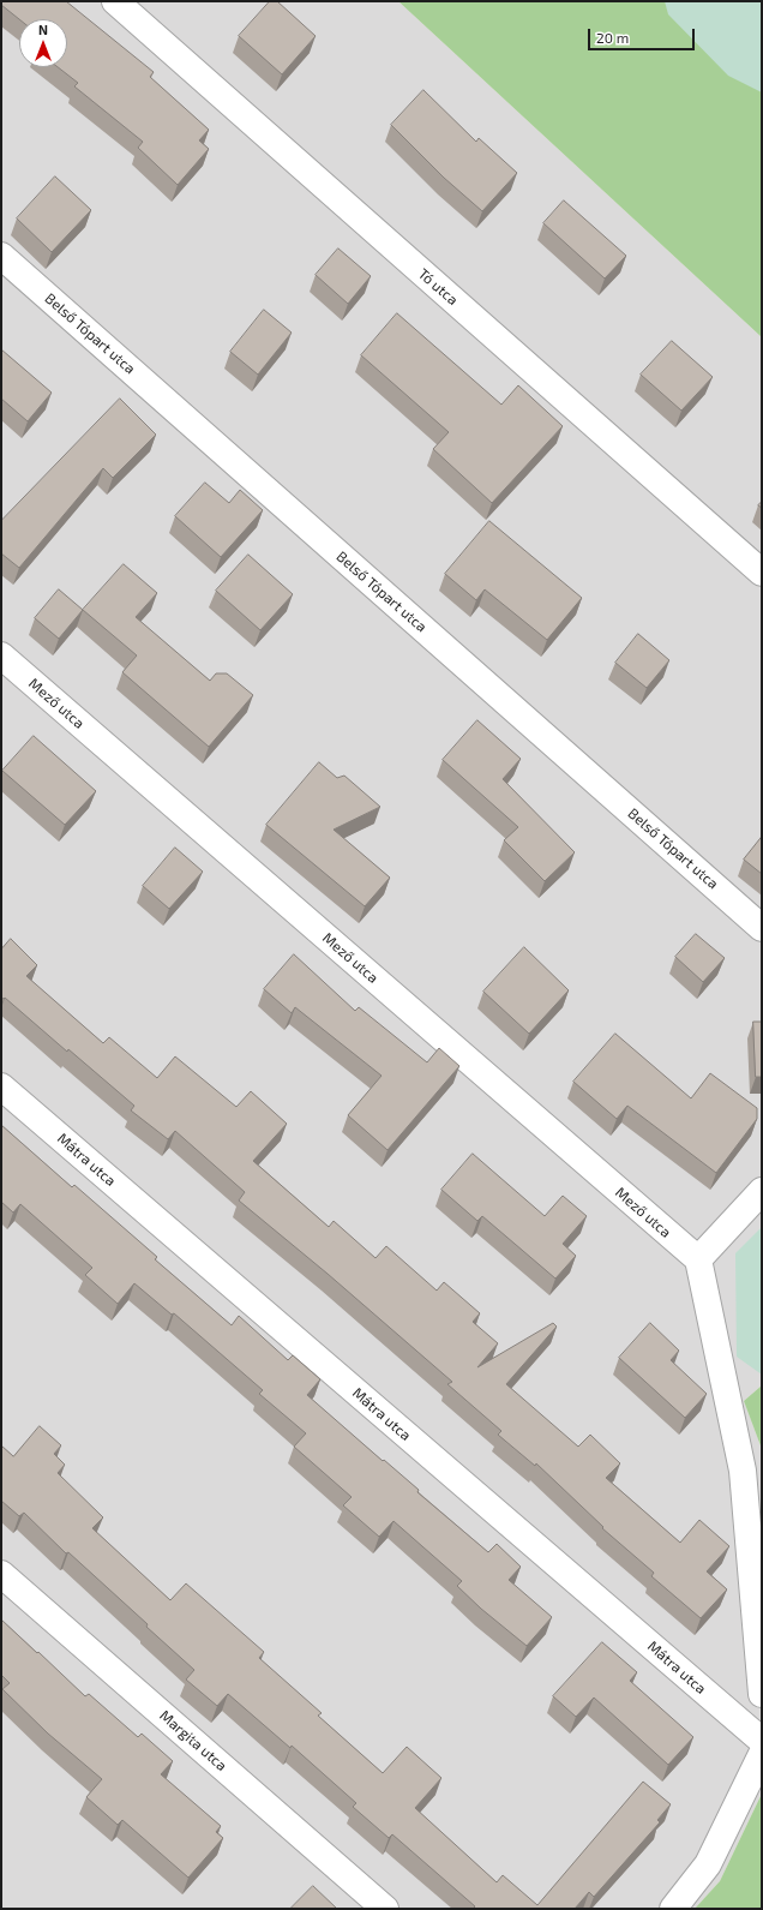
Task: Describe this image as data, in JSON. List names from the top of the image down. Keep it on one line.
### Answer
{"streets":{"street":["Tó utca","Belső Tópart utca","Mező utca","Mátra utca","Margita utca"]},"scale_bar":"20 m","north":"top"}
